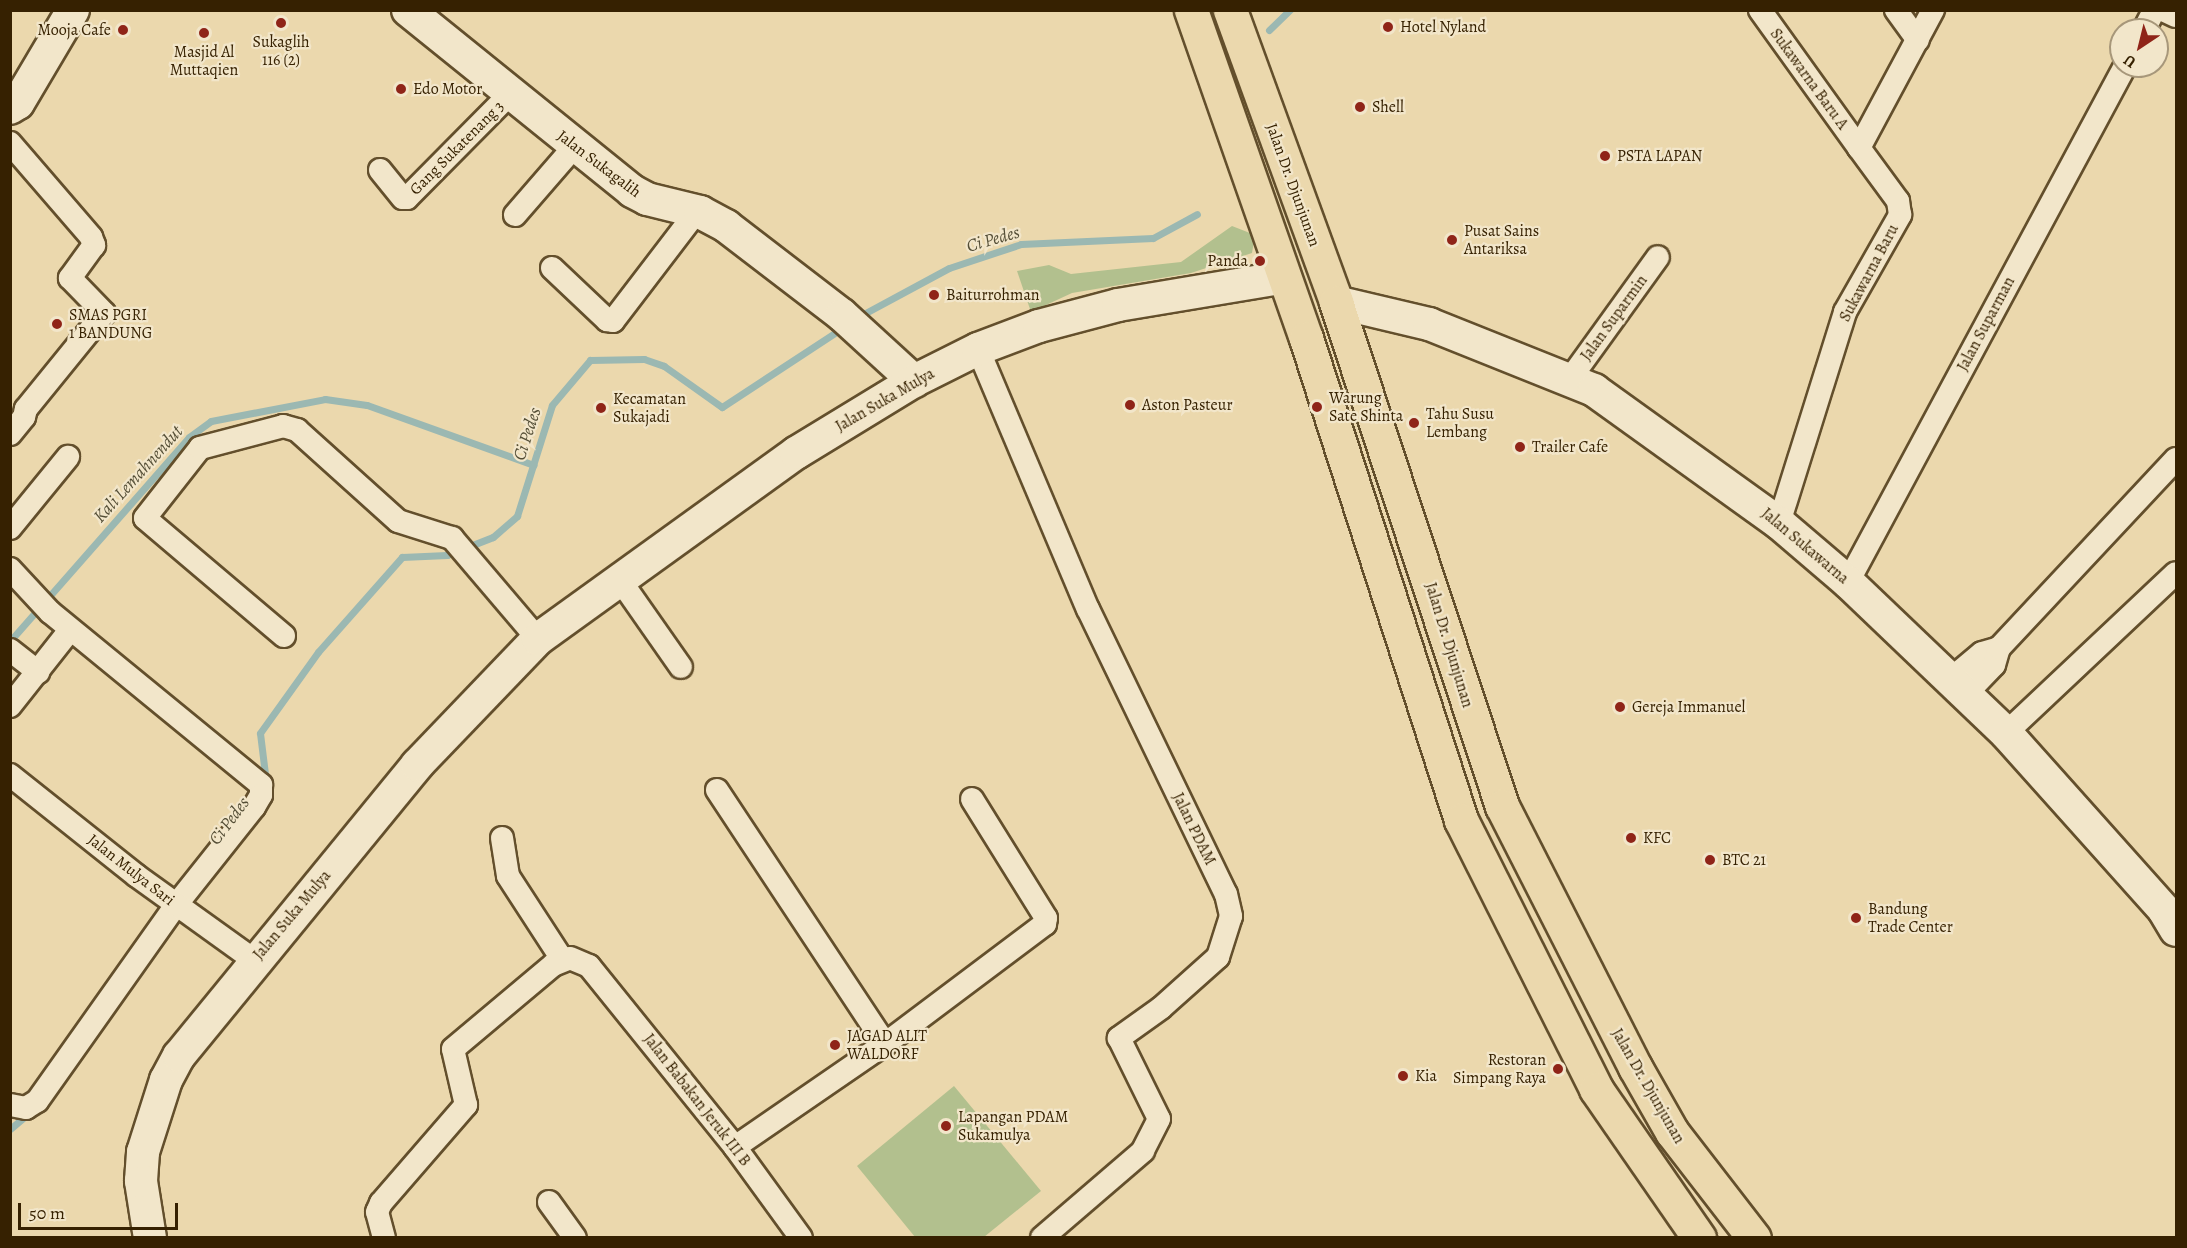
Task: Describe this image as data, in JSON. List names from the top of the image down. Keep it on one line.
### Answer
{"streets":{"highway":["Jalan Dr. Djunjunan"],"street":["Sukawarna Baru A","Gang Sukatenang 3","Jalan Sukagalih","Sukawarna Baru","Jalan Suparmin","Jalan Suparman","Jalan Suka Mulya","Jalan Sukawarna","Jalan PDAM","Jalan Mulya Sari","Jalan Babakan Jeruk III B"]},"crossings":[["Sukawarna Baru A","Sukawarna Baru"],["Gang Sukatenang 3","Jalan Sukagalih"],["Jalan Sukagalih","Jalan Suka Mulya"],["Jalan Dr. Djunjunan","Jalan Sukawarna"],["Sukawarna Baru","Jalan Sukawarna"],["Jalan Suparmin","Jalan Sukawarna"],["Jalan Suparman","Jalan Sukawarna"],["Jalan Suka Mulya","Jalan PDAM"],["Jalan Suka Mulya","Jalan Mulya Sari"]],"water":["Ci Pedes","Kali Lemahnendut"],"places":["Sukaglih 116 (2)","Hotel Nyland","Mooja Cafe","Masjid Al Muttaqien","Edo Motor","Shell","PSTA LAPAN","Pusat Sains Antariksa","Panda","Baiturrohman","SMAS PGRI 1 BANDUNG","Aston Pasteur","Warung Sate Shinta","Kecamatan Sukajadi","Tahu Susu Lembang","Trailer Cafe","Gereja Immanuel","KFC","BTC 21","Bandung Trade Center","JAGAD ALIT WALDORF","Restoran Simpang Raya","Kia","Lapangan PDAM Sukamulya"],"scale_bar":"50 m","north":"bottom left"}
